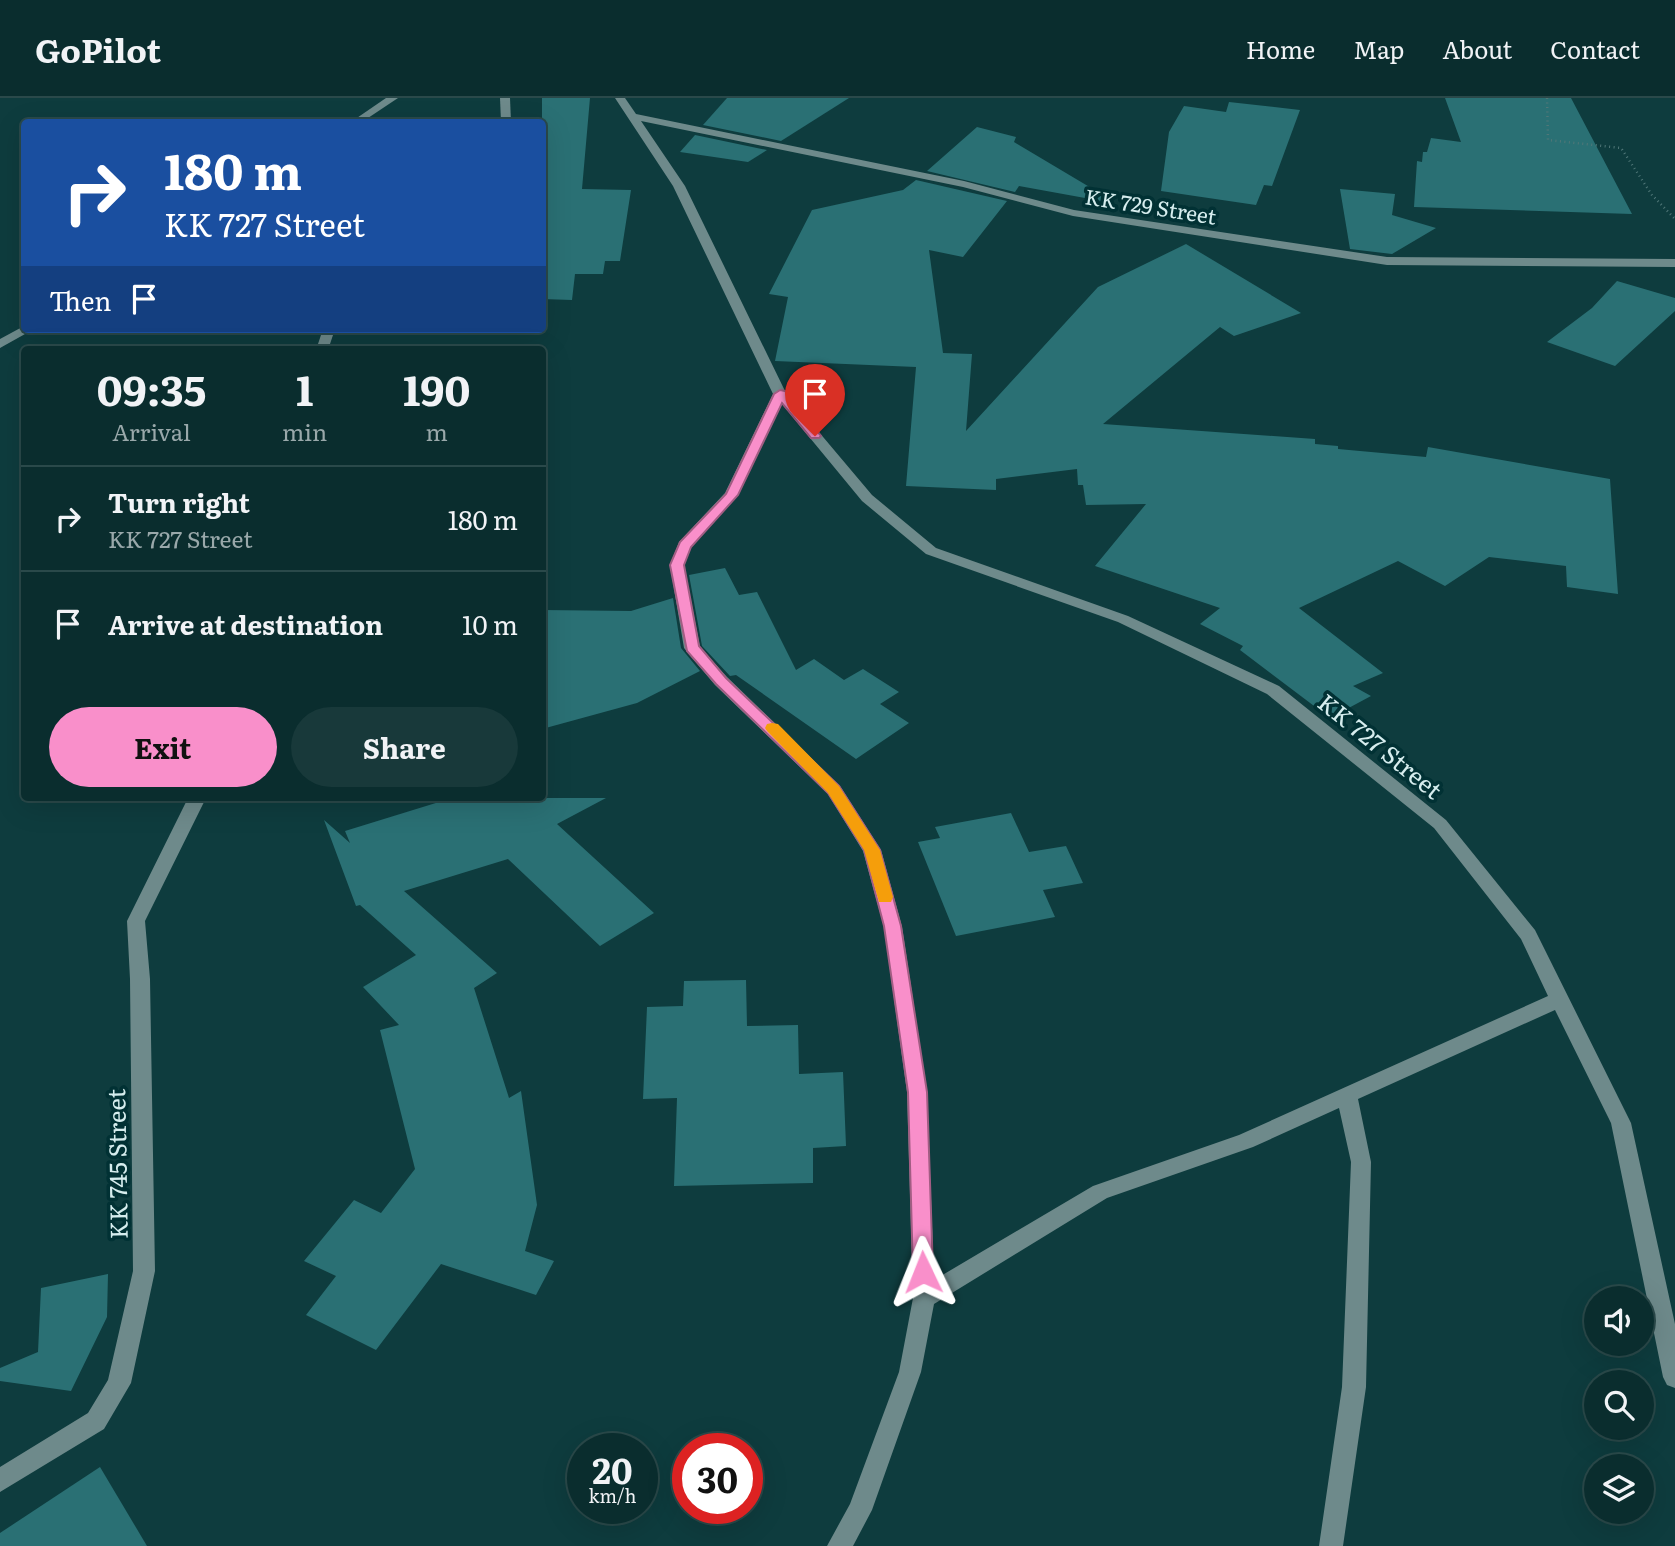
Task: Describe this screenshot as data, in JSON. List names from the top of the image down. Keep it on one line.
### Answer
{"streets":{"street":["KK 729 Street","KK 727 Street","KK 745 Street"]},"crossings":[["KK 729 Street","KK 727 Street"]],"page":{"header":"GoPilot","nav":["Home","Map","About","Contact"],"turn":["180 m","KK 727 Street"],"then":"Then","eta":["09:35","Arrival","1","min","190","m"],"list":[{"name":"Turn right","note":"KK 727 Street","value":"180 m"},{"name":"Arrive at destination","value":"10 m"}],"buttons":["Exit","Share"],"speed":"20 km/h","limit":"30"}}
